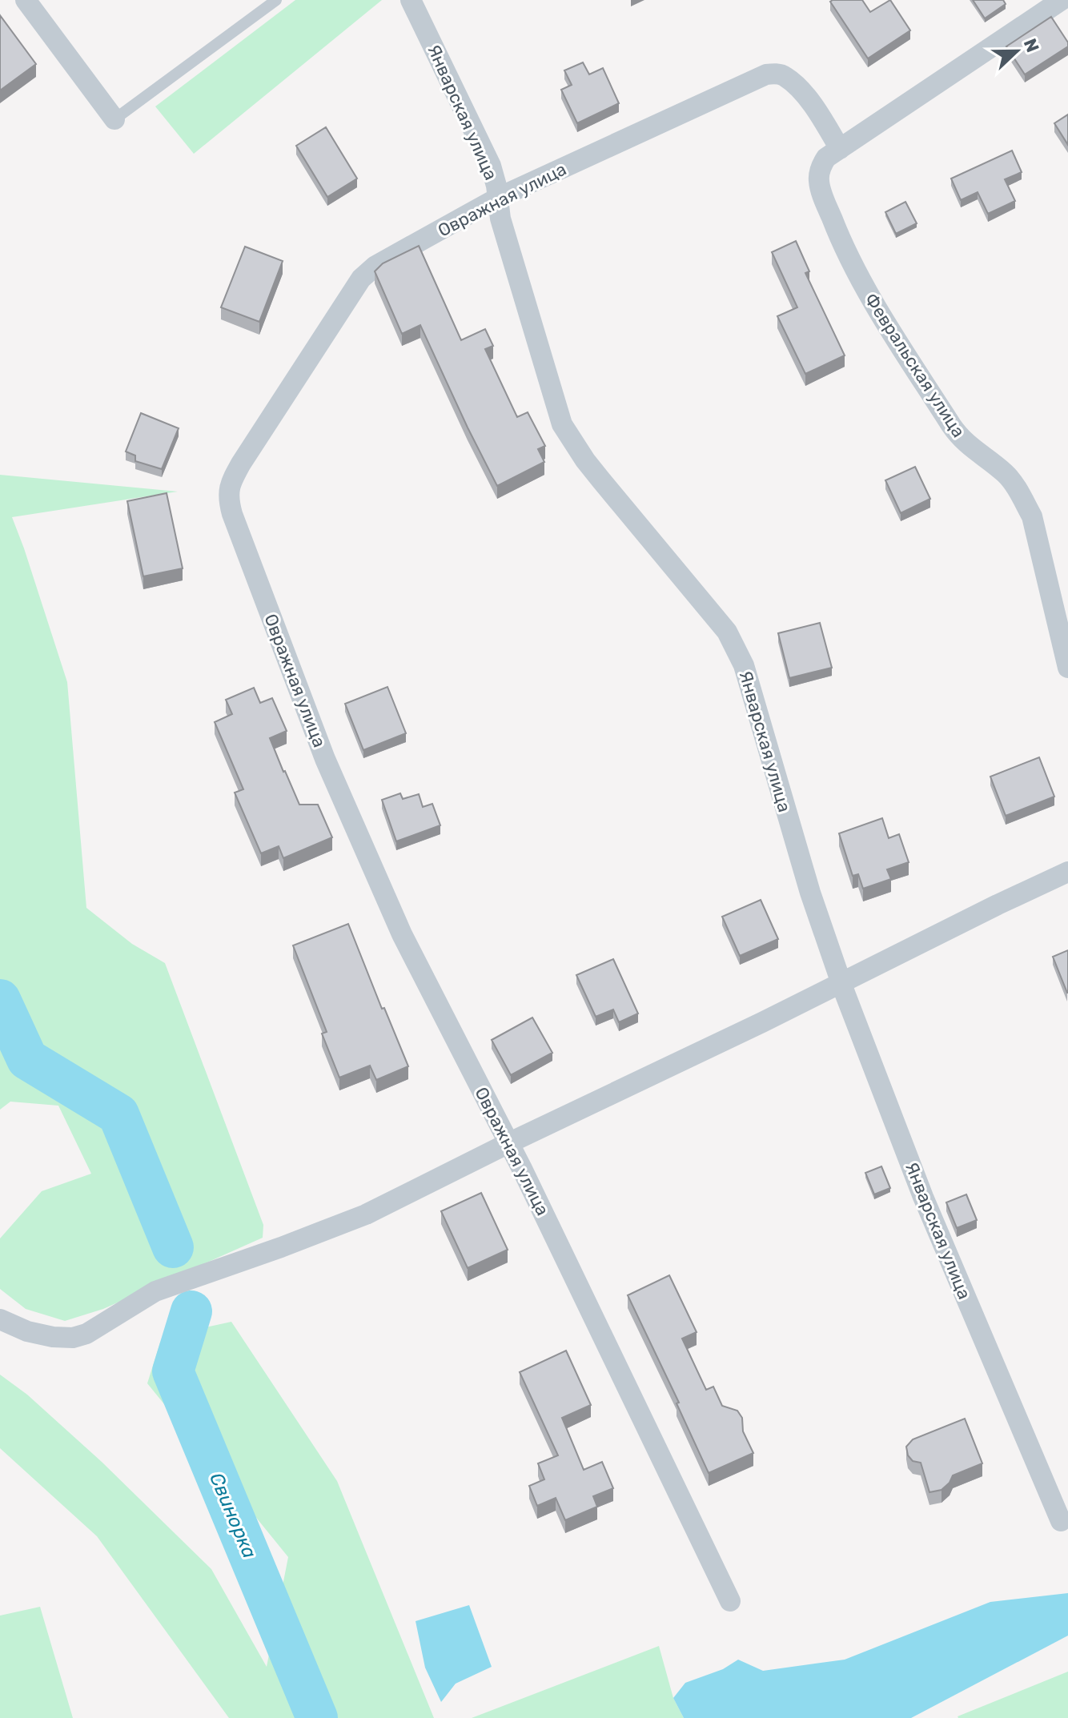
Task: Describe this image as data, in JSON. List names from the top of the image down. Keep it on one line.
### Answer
{"streets":{"street":["Январская улица","Овражная улица","Февральская улица"]},"crossings":[["Январская улица","Овражная улица"],["Овражная улица","Февральская улица"]],"water":["Свинорка"],"north":"right"}
